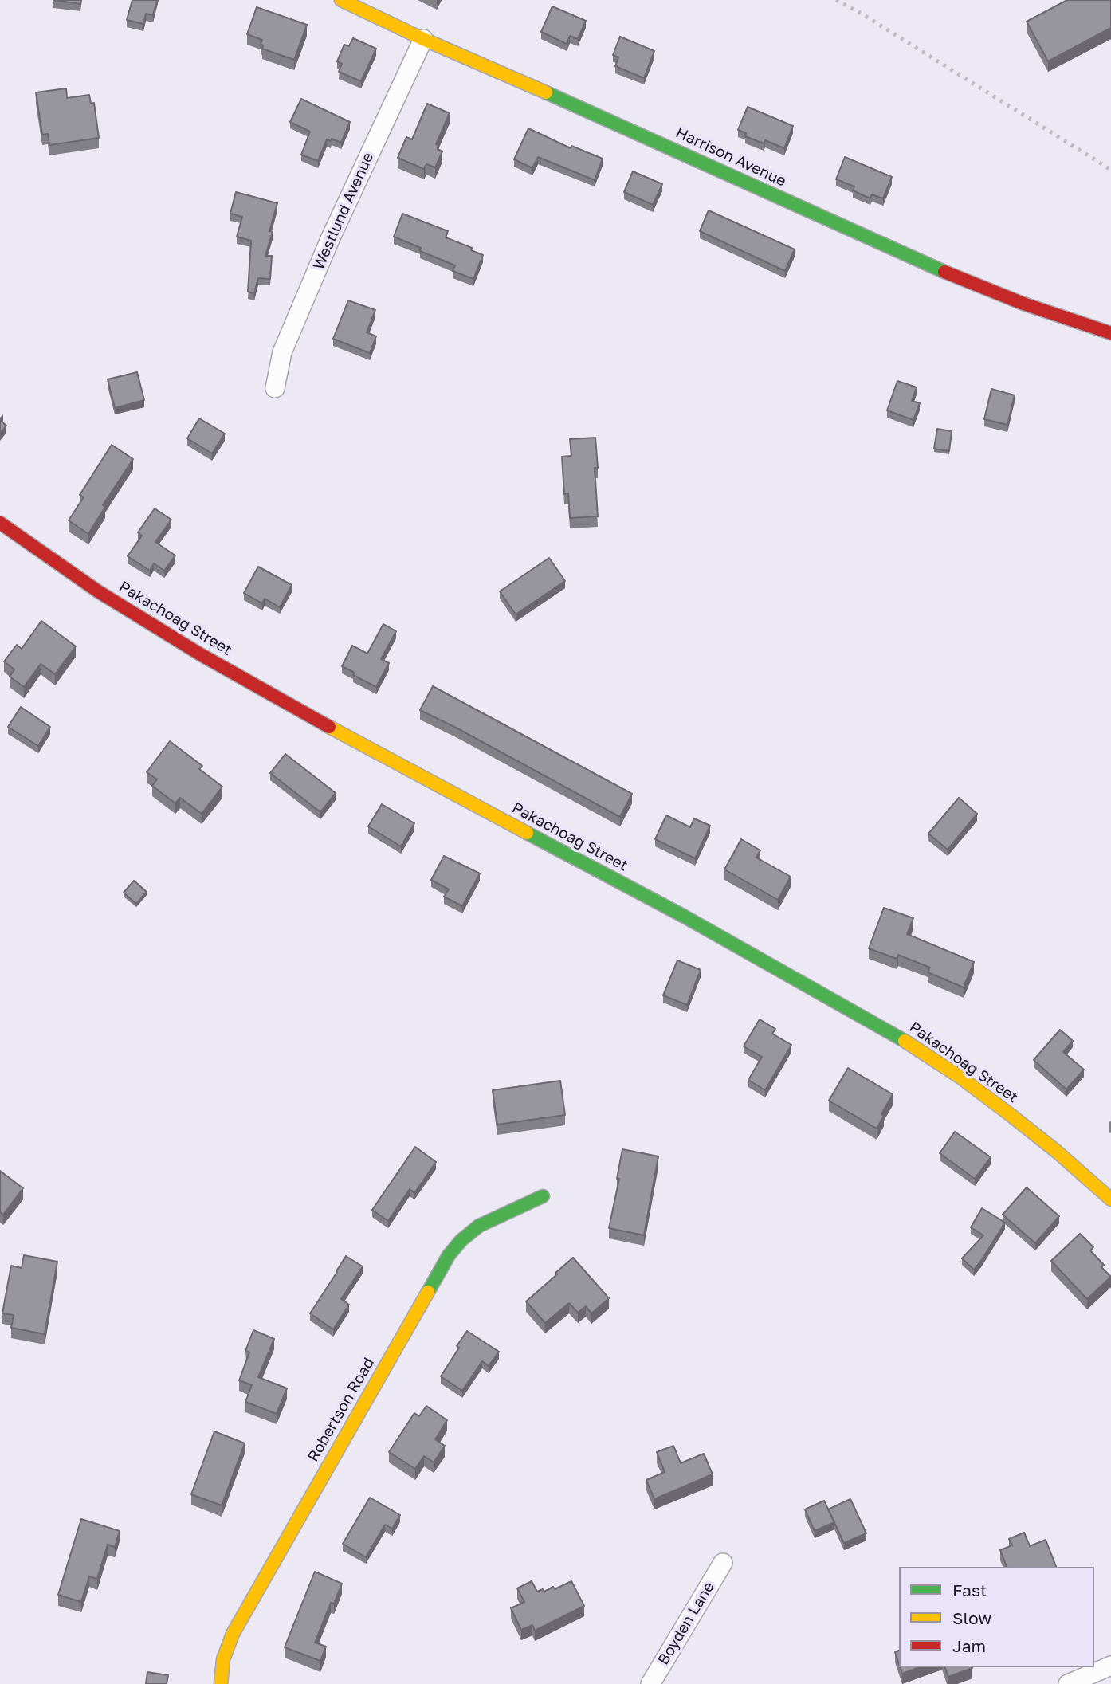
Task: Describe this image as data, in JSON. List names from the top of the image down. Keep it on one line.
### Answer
{"streets":{"street":["Harrison Avenue","Westlund Avenue","Pakachoag Street","Robertson Road","Boyden Lane"]},"crossings":[["Harrison Avenue","Westlund Avenue"]],"legend":["Fast","Slow","Jam"]}
